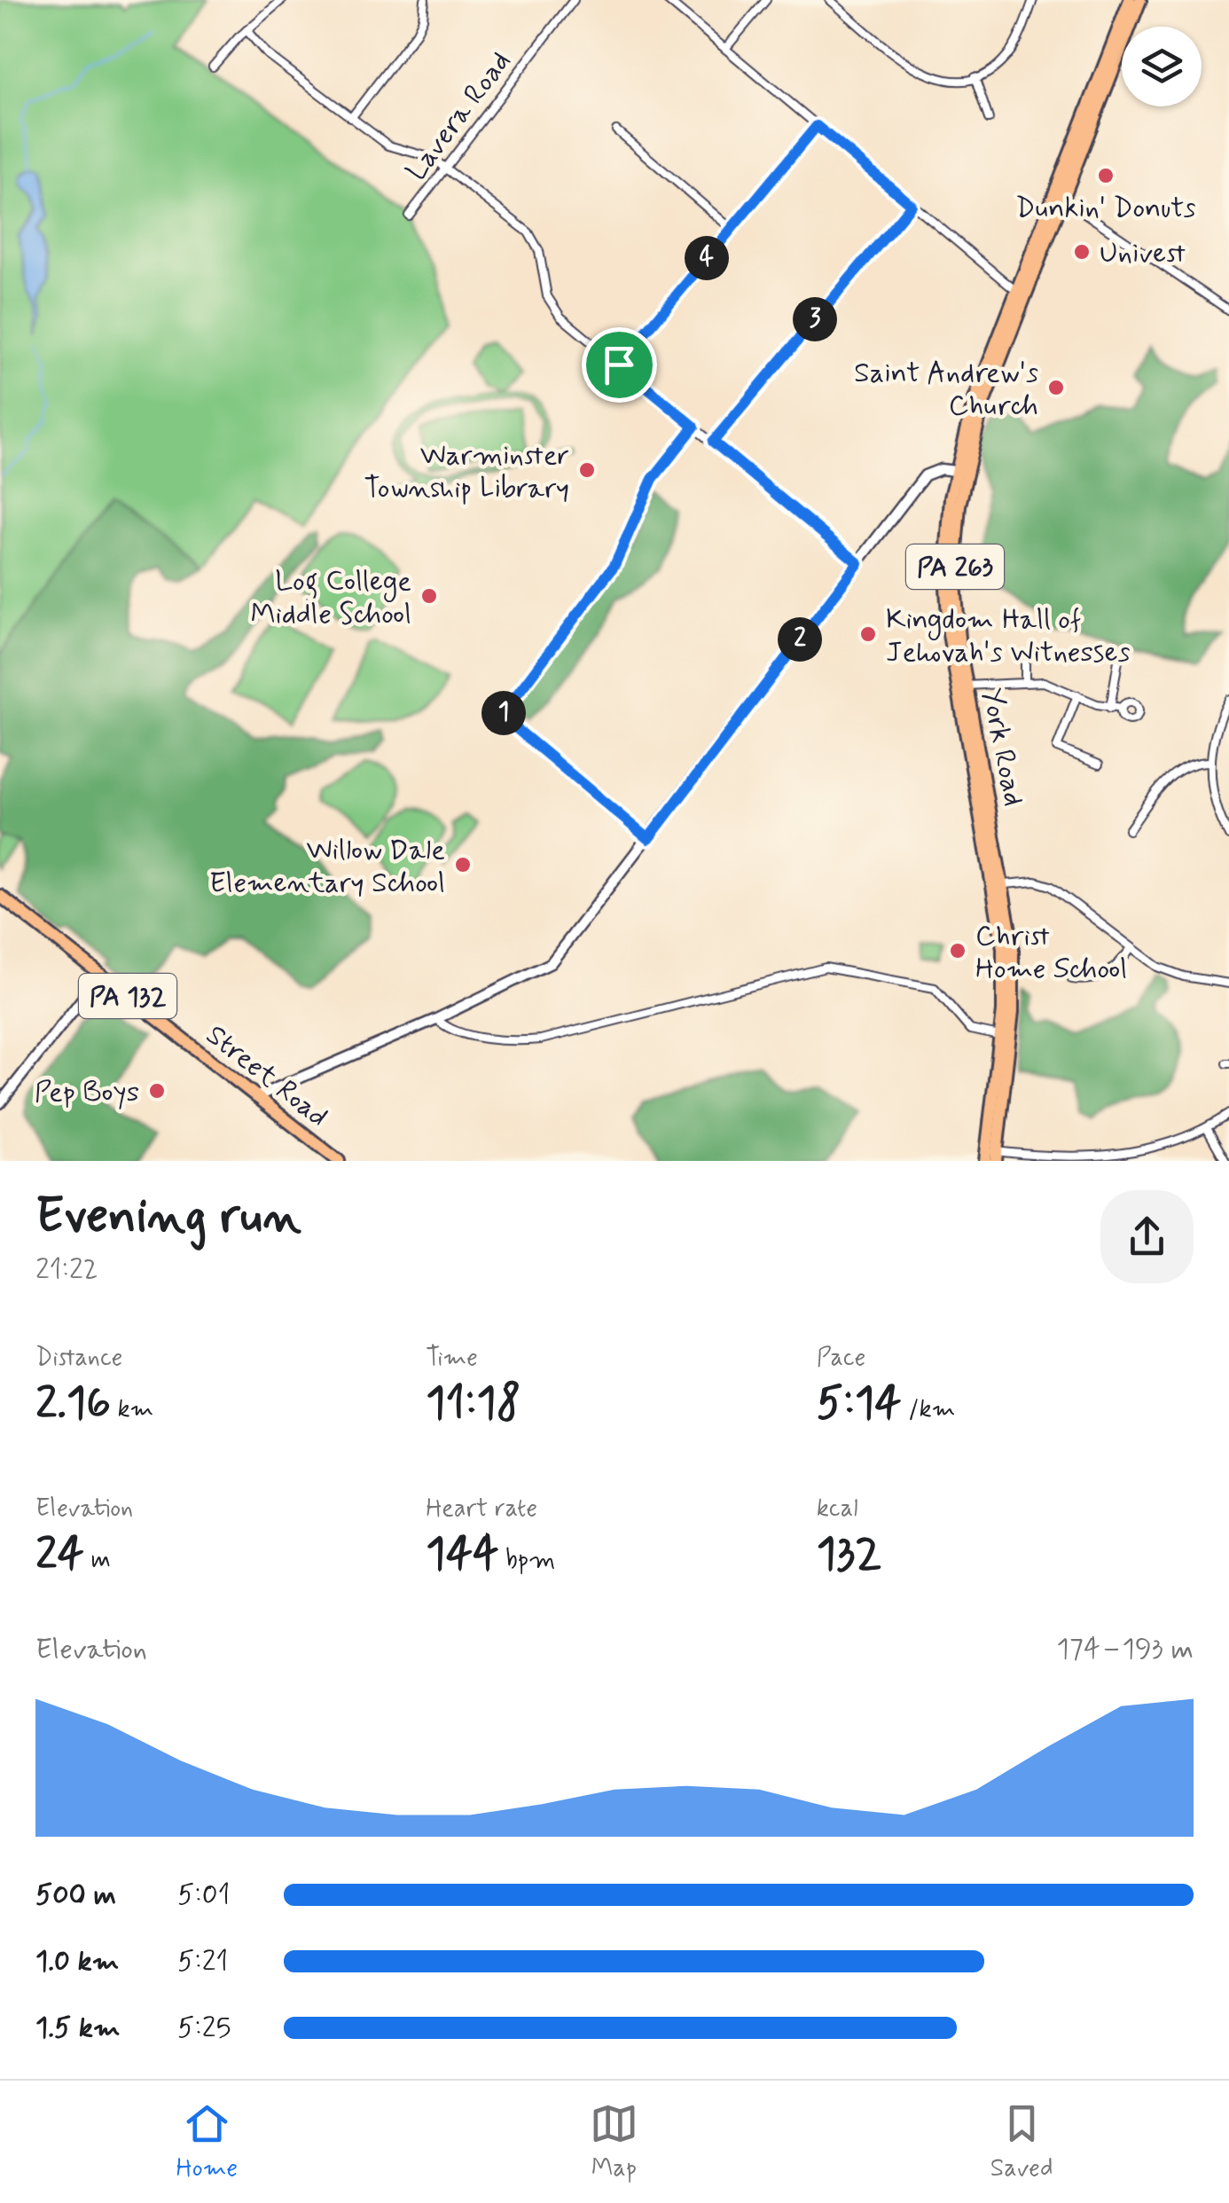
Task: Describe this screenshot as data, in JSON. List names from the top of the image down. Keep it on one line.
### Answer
{"streets":{"main road":["PA 263","York Road","PA 132","Street Road"],"street":["Lavera Road"]},"places":["Dunkin' Donuts","Univest","Saint Andrew's Church","Warminster Township Library","Log College Middle School","Kingdom Hall of Jehovah's Witnesses","Willow Dale Elementary School","Christ Home School","Pep Boys"],"page":{"pins":["4","3","2","1"],"heading":["Evening run","21:22"],"stats":[["Distance","2.16 km"],["Time","11:18"],["Pace","5:14 /km"],["Elevation","24 m"],["Heart rate","144 bpm"],["kcal","132"]],"chart":["Elevation","174–193 m"],"list":[{"name":"500 m","note":"5:01"},{"name":"1.0 km","note":"5:21"},{"name":"1.5 km","note":"5:25"}],"tabs":["Home","Map","Saved"]}}
